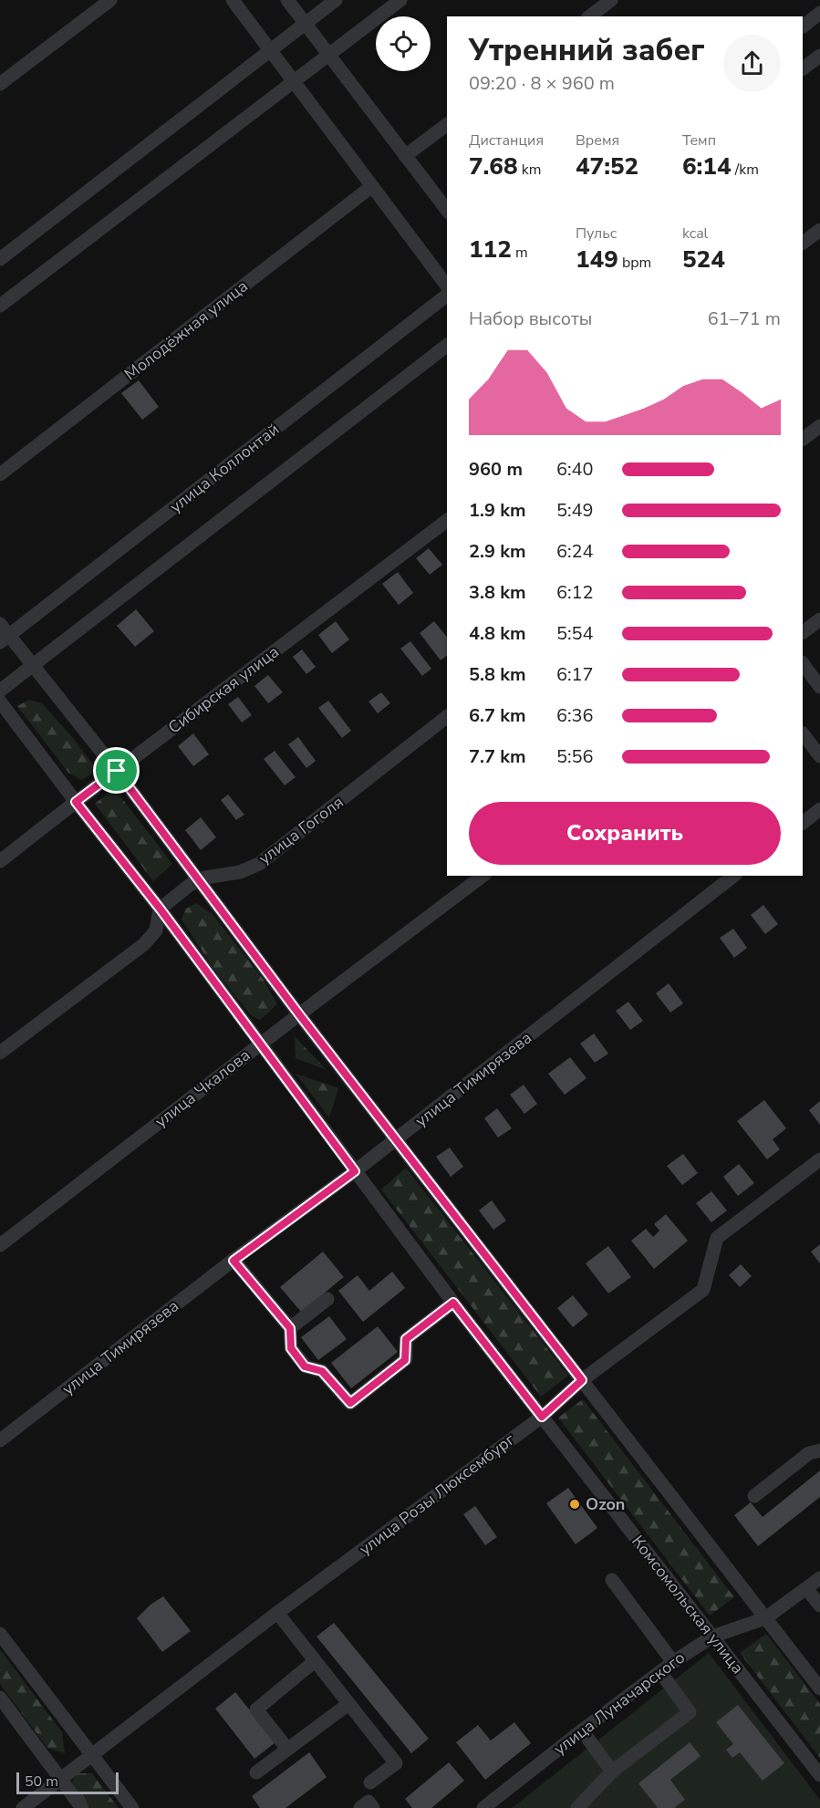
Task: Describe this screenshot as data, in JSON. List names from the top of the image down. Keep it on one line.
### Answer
{"streets":{"street":["Молодёжная улица","улица Коллонтай","Сибирская улица","улица Гоголя","улица Тимирязева","улица Чкалова","улица Розы Люксембург","Комсомольская улица","улица Луначарского"]},"crossings":[["Сибирская улица","Комсомольская улица"],["улица Гоголя","Комсомольская улица"],["улица Тимирязева","Комсомольская улица"],["улица Чкалова","Комсомольская улица"],["улица Розы Люксембург","Комсомольская улица"],["Комсомольская улица","улица Луначарского"]],"places":["Ozon"],"scale_bar":"50 m","page":{"heading":["Утренний забег","09:20 · 8 × 960 m"],"stats":[["Дистанция","7.68 km"],["Время","47:52"],["Темп","6:14 /km"],["112 m"],["Пульс","149 bpm"],["kcal","524"]],"chart":["Набор высоты","61–71 m"],"list":[{"name":"960 m","note":"6:40"},{"name":"1.9 km","note":"5:49"},{"name":"2.9 km","note":"6:24"},{"name":"3.8 km","note":"6:12"},{"name":"4.8 km","note":"5:54"},{"name":"5.8 km","note":"6:17"},{"name":"6.7 km","note":"6:36"},{"name":"7.7 km","note":"5:56"}],"buttons":"Сохранить","scale":"50 m"}}
